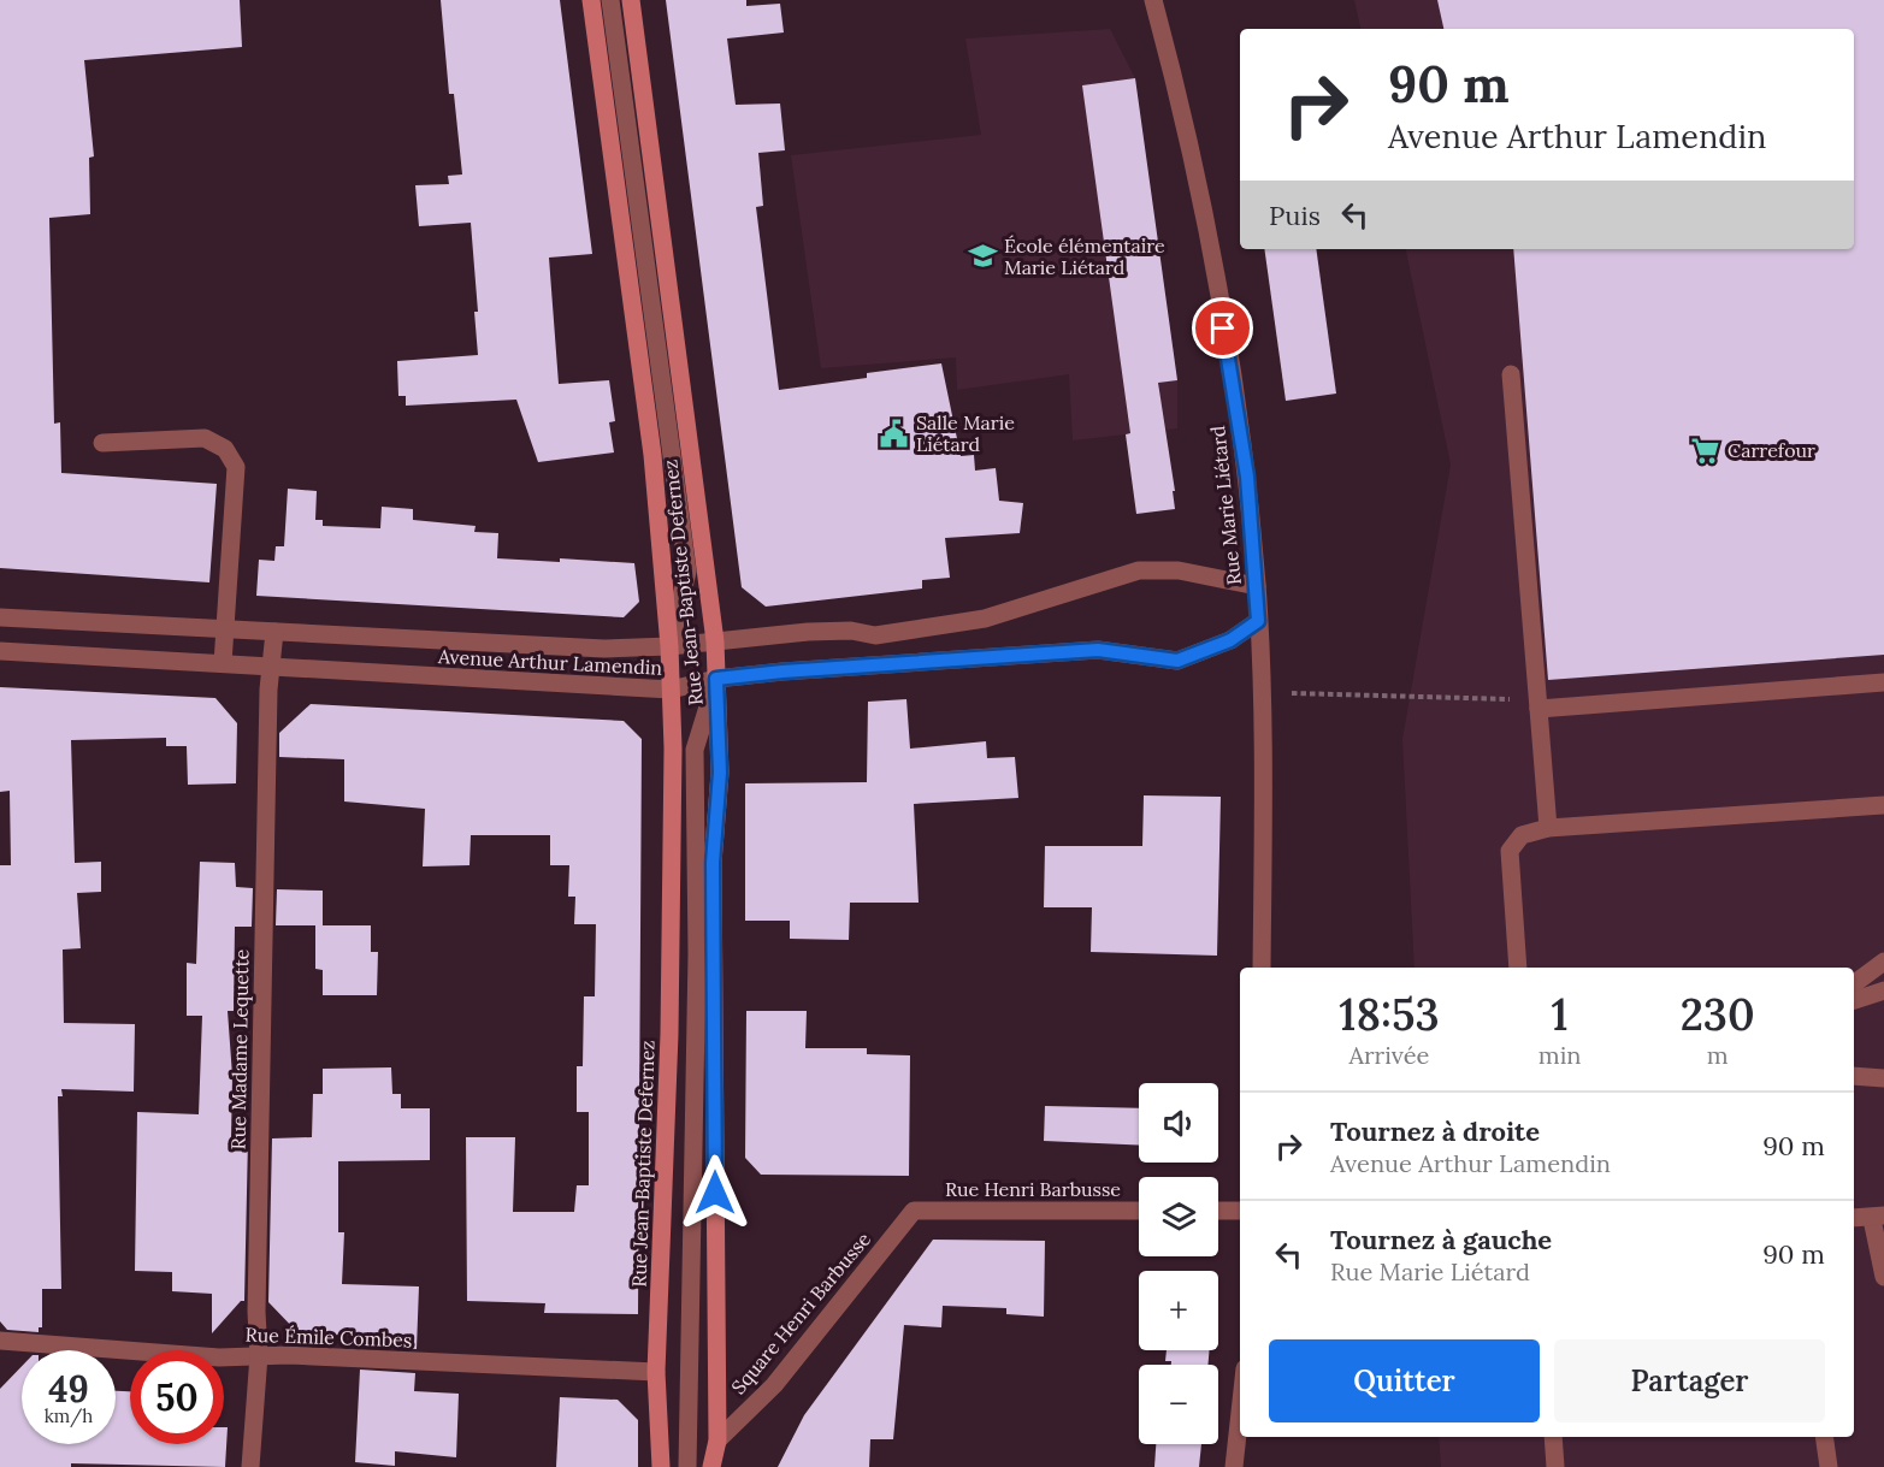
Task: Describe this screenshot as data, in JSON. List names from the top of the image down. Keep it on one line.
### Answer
{"streets":{"main road":["Rue Jean-Baptiste Defernez"],"street":["Rue Marie Liétard","Avenue Arthur Lamendin","Rue Madame Lequette","Rue Henri Barbusse","Square Henri Barbusse","Rue Émile Combes"]},"crossings":[["Rue Marie Liétard","Avenue Arthur Lamendin"],["Rue Jean-Baptiste Defernez","Avenue Arthur Lamendin"],["Rue Jean-Baptiste Defernez","Square Henri Barbusse"],["Rue Jean-Baptiste Defernez","Rue Émile Combes"],["Avenue Arthur Lamendin","Rue Madame Lequette"],["Rue Madame Lequette","Rue Émile Combes"],["Rue Henri Barbusse","Square Henri Barbusse"]],"places":{"school or university":["École élémentaire Marie Liétard"],"public building":["Salle Marie Liétard"],"supermarket":["Carrefour"]},"page":{"turn":["90 m","Avenue Arthur Lamendin"],"then":"Puis","eta":["18:53","Arrivée","1","min","230","m"],"map_buttons":["+","−"],"list":[{"name":"Tournez à droite","note":"Avenue Arthur Lamendin","value":"90 m"},{"name":"Tournez à gauche","note":"Rue Marie Liétard","value":"90 m"}],"buttons":["Quitter","Partager"],"speed":"49 km/h","limit":"50"}}
